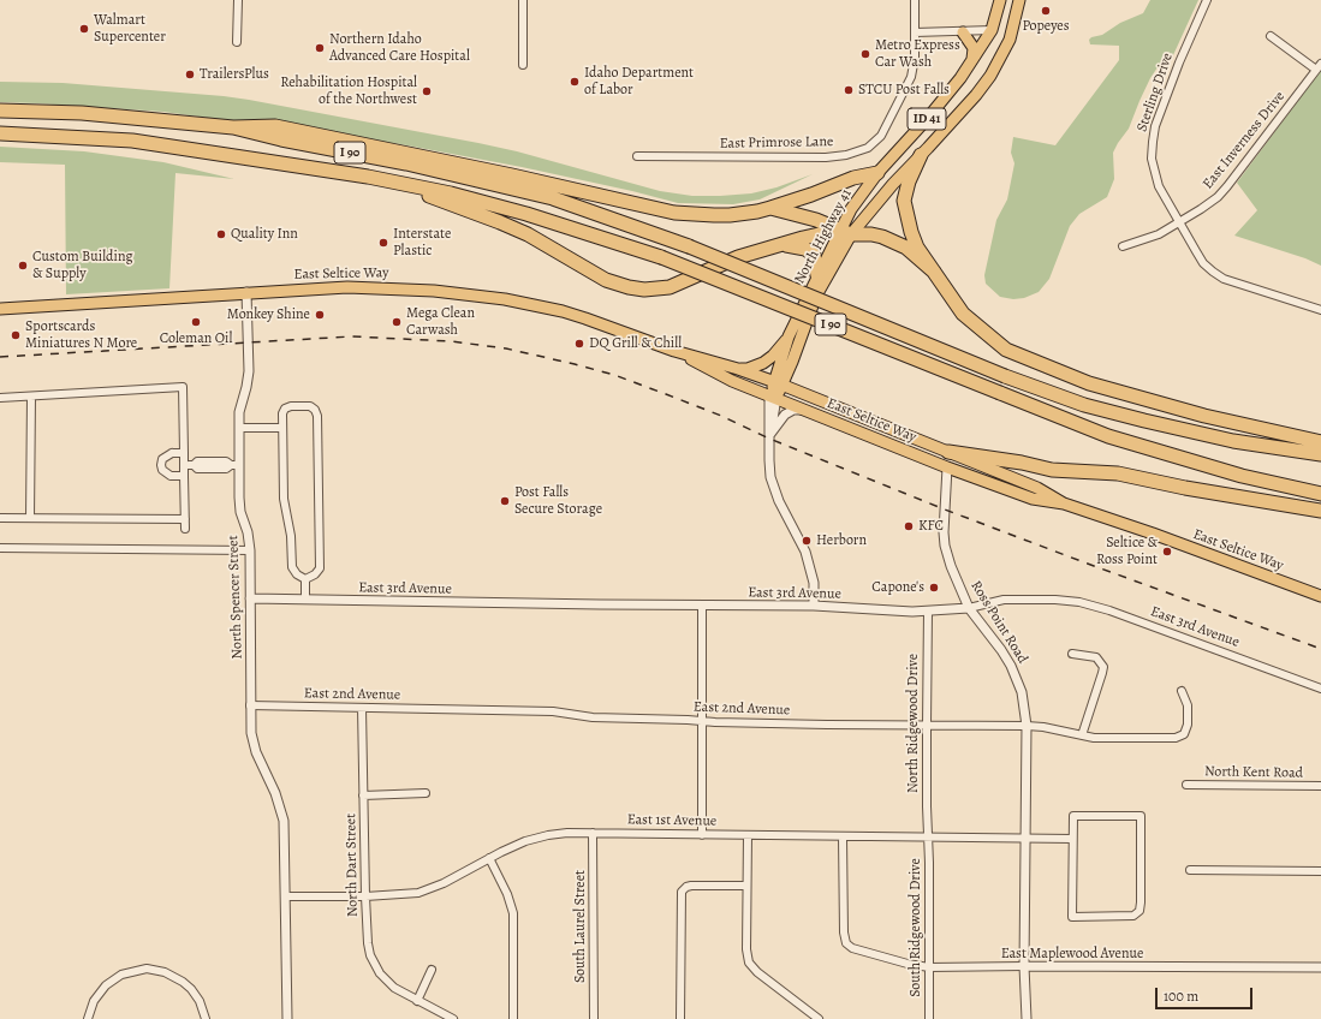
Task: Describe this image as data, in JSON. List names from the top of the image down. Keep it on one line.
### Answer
{"streets":{"highway":["I 90"],"main road":["ID 41","North Highway 41","East Seltice Way","Ross Point Road"],"street":["Sterling Drive","East Inverness Drive","East Primrose Lane","East 3rd Avenue","North Spencer Street","East 2nd Avenue","North Ridgewood Drive","North Kent Road","East 1st Avenue","North Dart Street","South Laurel Street","South Ridgewood Drive","East Maplewood Avenue"]},"crossings":[["Sterling Drive","East Inverness Drive"],["North Highway 41","East Seltice Way"],["East Seltice Way","North Spencer Street"],["East Seltice Way","Ross Point Road"],["East 3rd Avenue","North Spencer Street"],["East 3rd Avenue","Ross Point Road"],["East 3rd Avenue","North Ridgewood Drive"],["North Spencer Street","East 2nd Avenue"],["North Spencer Street","East 1st Avenue"],["Ross Point Road","East 2nd Avenue"],["Ross Point Road","East 1st Avenue"],["Ross Point Road","East Maplewood Avenue"],["East 2nd Avenue","North Ridgewood Drive"],["East 2nd Avenue","North Dart Street"],["North Ridgewood Drive","East 1st Avenue"],["North Ridgewood Drive","South Ridgewood Drive"],["East 1st Avenue","North Dart Street"],["East 1st Avenue","South Laurel Street"],["East 1st Avenue","South Ridgewood Drive"],["East 1st Avenue","East Maplewood Avenue"],["South Ridgewood Drive","East Maplewood Avenue"]],"places":["Popeyes","Walmart Supercenter","Northern Idaho Advanced Care Hospital","Metro Express Car Wash","TrailersPlus","Idaho Department of Labor","STCU Post Falls","Rehabilitation Hospital of the Northwest","Quality Inn","Interstate Plastic","Custom Building & Supply","Monkey Shine","Coleman Oil","Mega Clean Carwash","Sportscards Miniatures N More","DQ Grill & Chill","Post Falls Secure Storage","KFC","Herborn","Seltice & Ross Point","Capone's"],"scale_bar":"100 m"}
